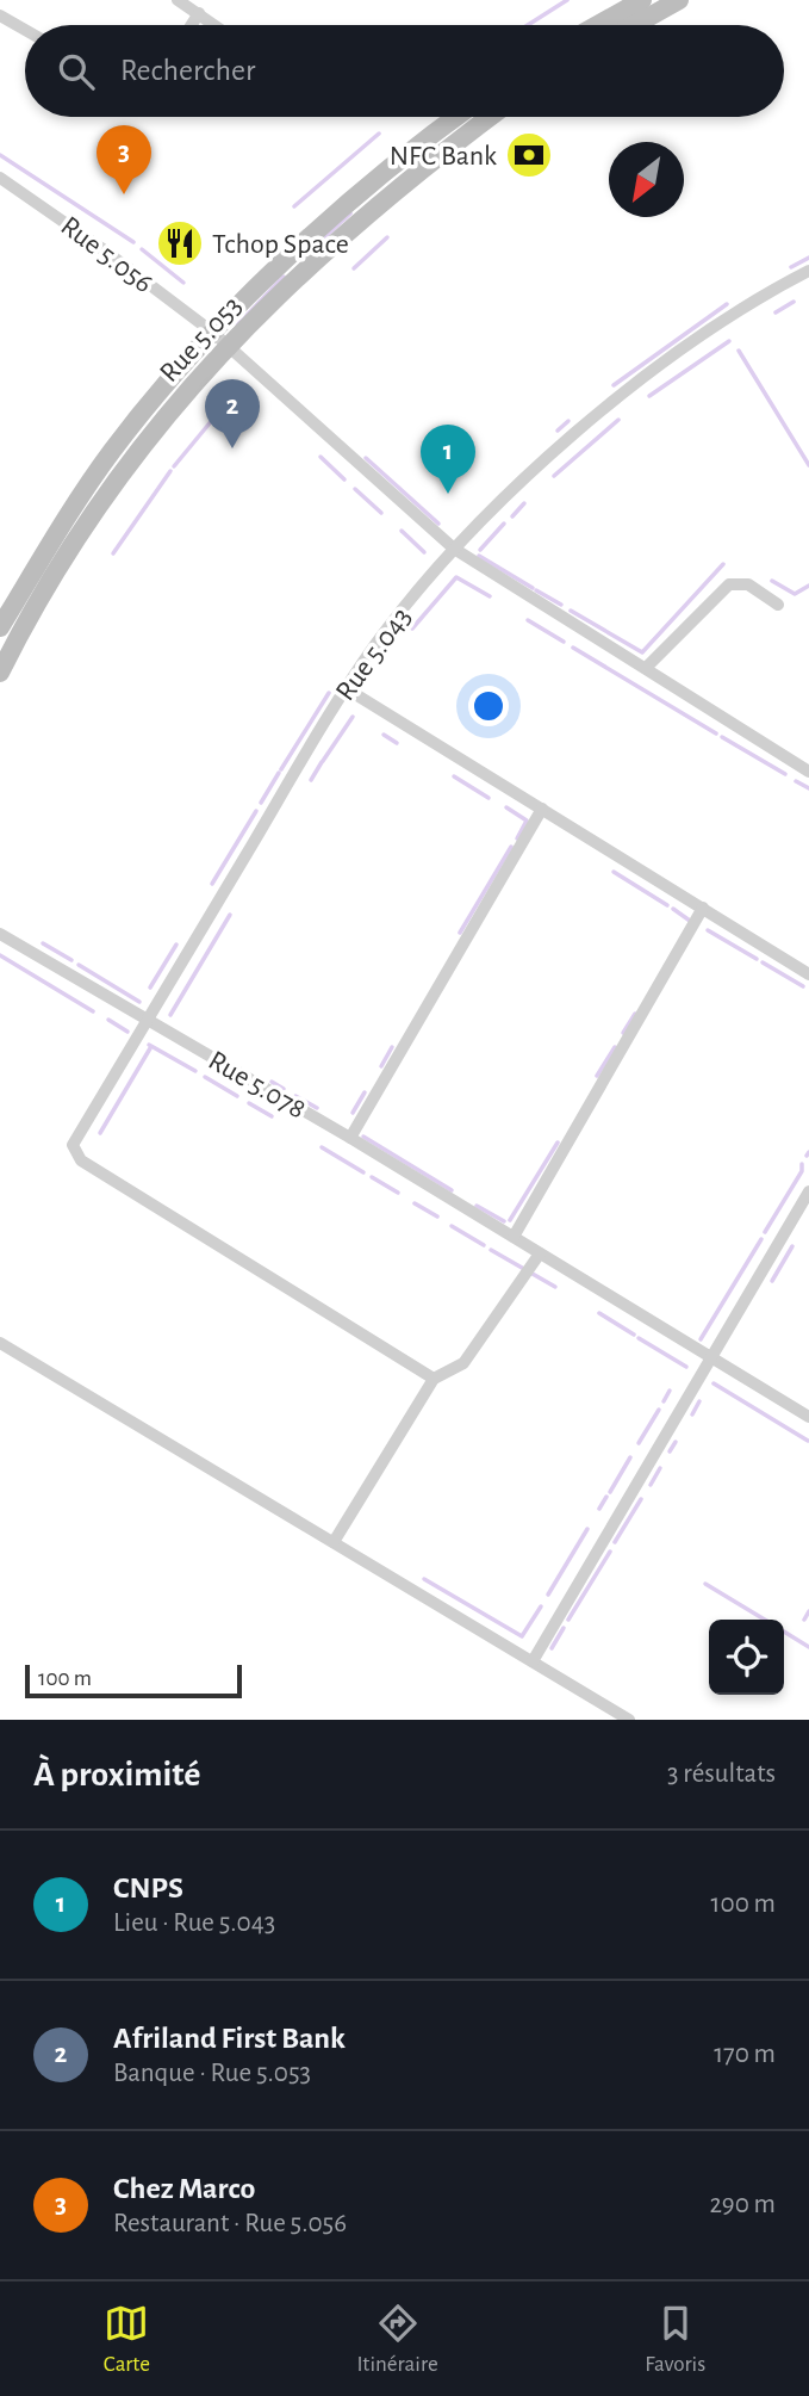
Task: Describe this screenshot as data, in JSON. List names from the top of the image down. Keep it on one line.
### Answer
{"streets":{"main road":["Rue 5.053"],"street":["Rue 5.056","Rue 5.043","Rue 5.078"]},"crossings":[["Rue 5.056","Rue 5.053"],["Rue 5.056","Rue 5.043"],["Rue 5.043","Rue 5.078"]],"places":{"bank":["NFC Bank"],"restaurant":["Tchop Space"]},"scale_bar":"100 m","north":"bottom left","page":{"search":"Rechercher","pins":["3","2","1"],"scale":"100 m","heading":["À proximité","3 résultats"],"list":[{"mark":"1","name":"CNPS","note":"Lieu · Rue 5.043","value":"100 m"},{"mark":"2","name":"Afriland First Bank","note":"Banque · Rue 5.053","value":"170 m"},{"mark":"3","name":"Chez Marco","note":"Restaurant · Rue 5.056","value":"290 m"}],"nav":["Carte","Itinéraire","Favoris"]}}
